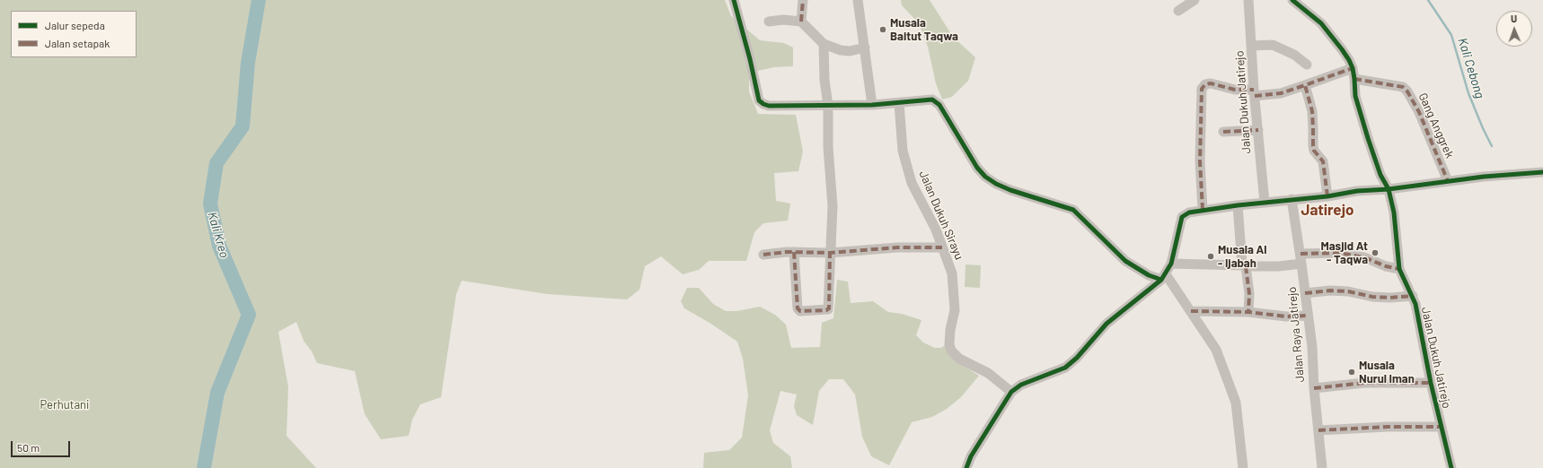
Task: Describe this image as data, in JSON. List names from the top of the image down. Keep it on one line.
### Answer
{"streets":{"street":["Jalan Dukuh Jatirejo","Gang Anggrek","Jalan Dukuh Sirayu","Jalan Raya Jatirejo"]},"crossings":[["Jalan Dukuh Jatirejo","Gang Anggrek"],["Jalan Dukuh Jatirejo","Jalan Raya Jatirejo"]],"districts":["Jatirejo"],"water":["Kali Cebong","Kali Kreo"],"parks":["Perhutani"],"places":["Musala Baitut Taqwa","Masjid At - Taqwa","Musala Al - Ijabah","Musala Nurul Iman"],"legend":["Jalur sepeda","Jalan setapak"],"scale_bar":"50 m","north":"top"}
